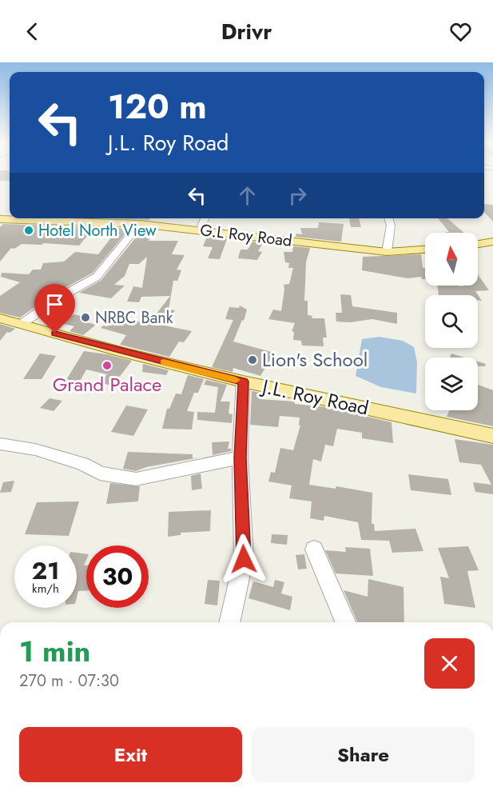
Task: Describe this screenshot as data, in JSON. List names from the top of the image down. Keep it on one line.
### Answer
{"streets":{"main road":["G.L Roy Road","J.L. Roy Road"]},"places":["Hotel North View","NRBC Bank","Lion's School","Grand Palace"],"north":"top","page":{"header":"Drivr","turn":["120 m","J.L. Roy Road"],"speed":"21 km/h","limit":"30","heading":["1 min","270 m · 07:30"],"buttons":["Exit","Share"]}}
